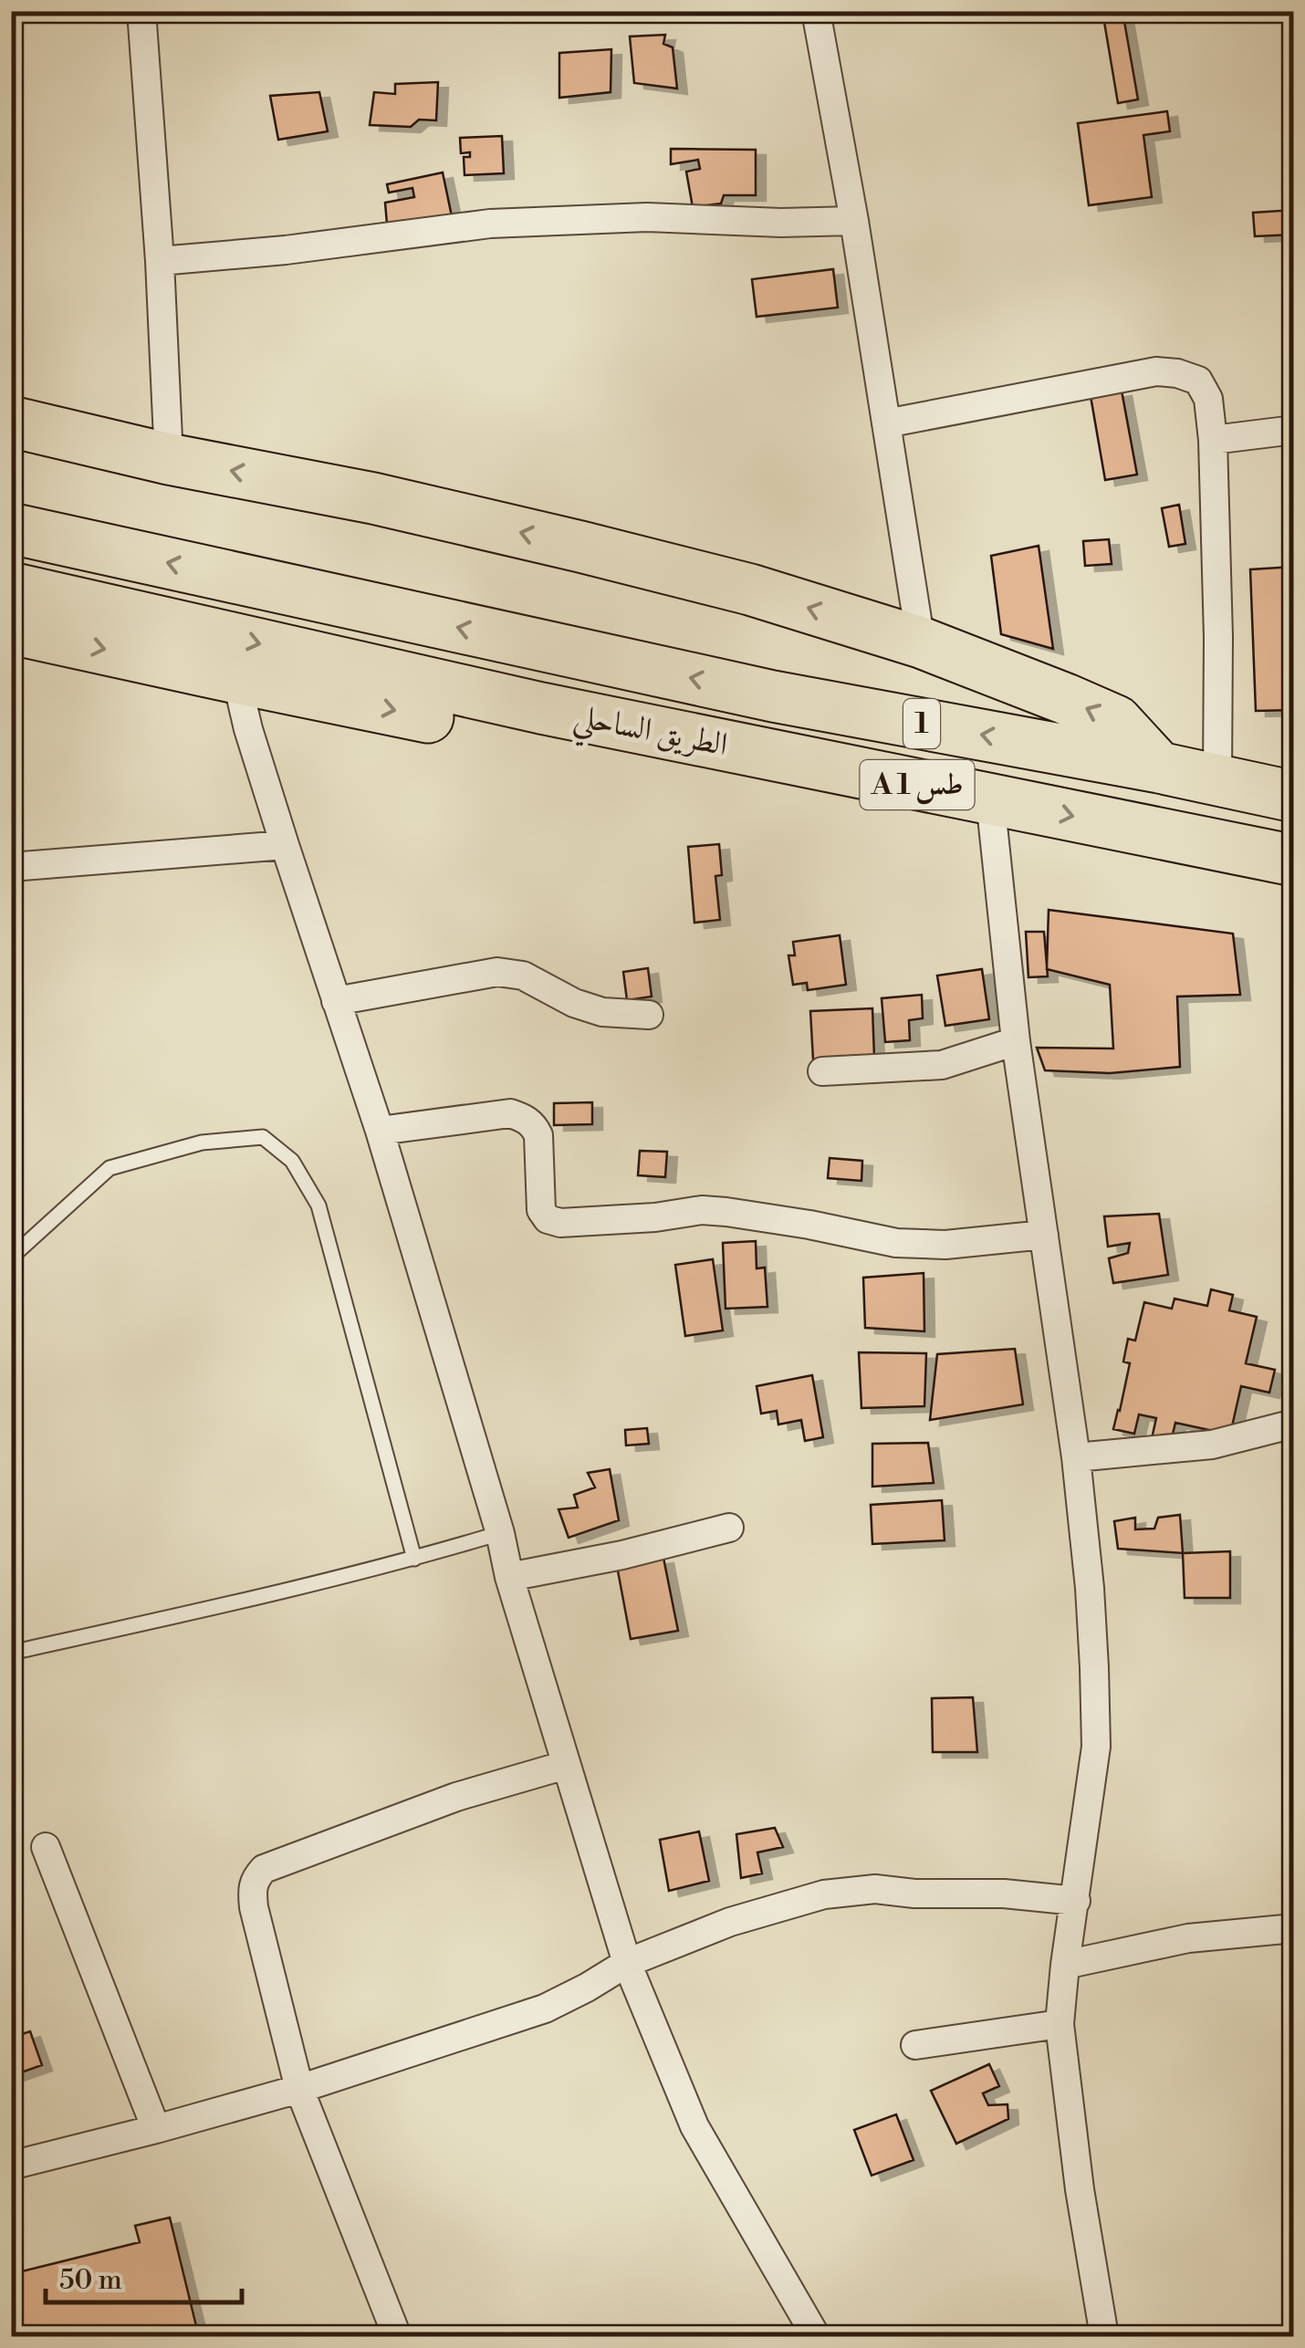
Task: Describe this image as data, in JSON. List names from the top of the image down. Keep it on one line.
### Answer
{"streets":{"highway":["1","الطريق الساحلي","A 1 طس"]},"scale_bar":"50 m"}
